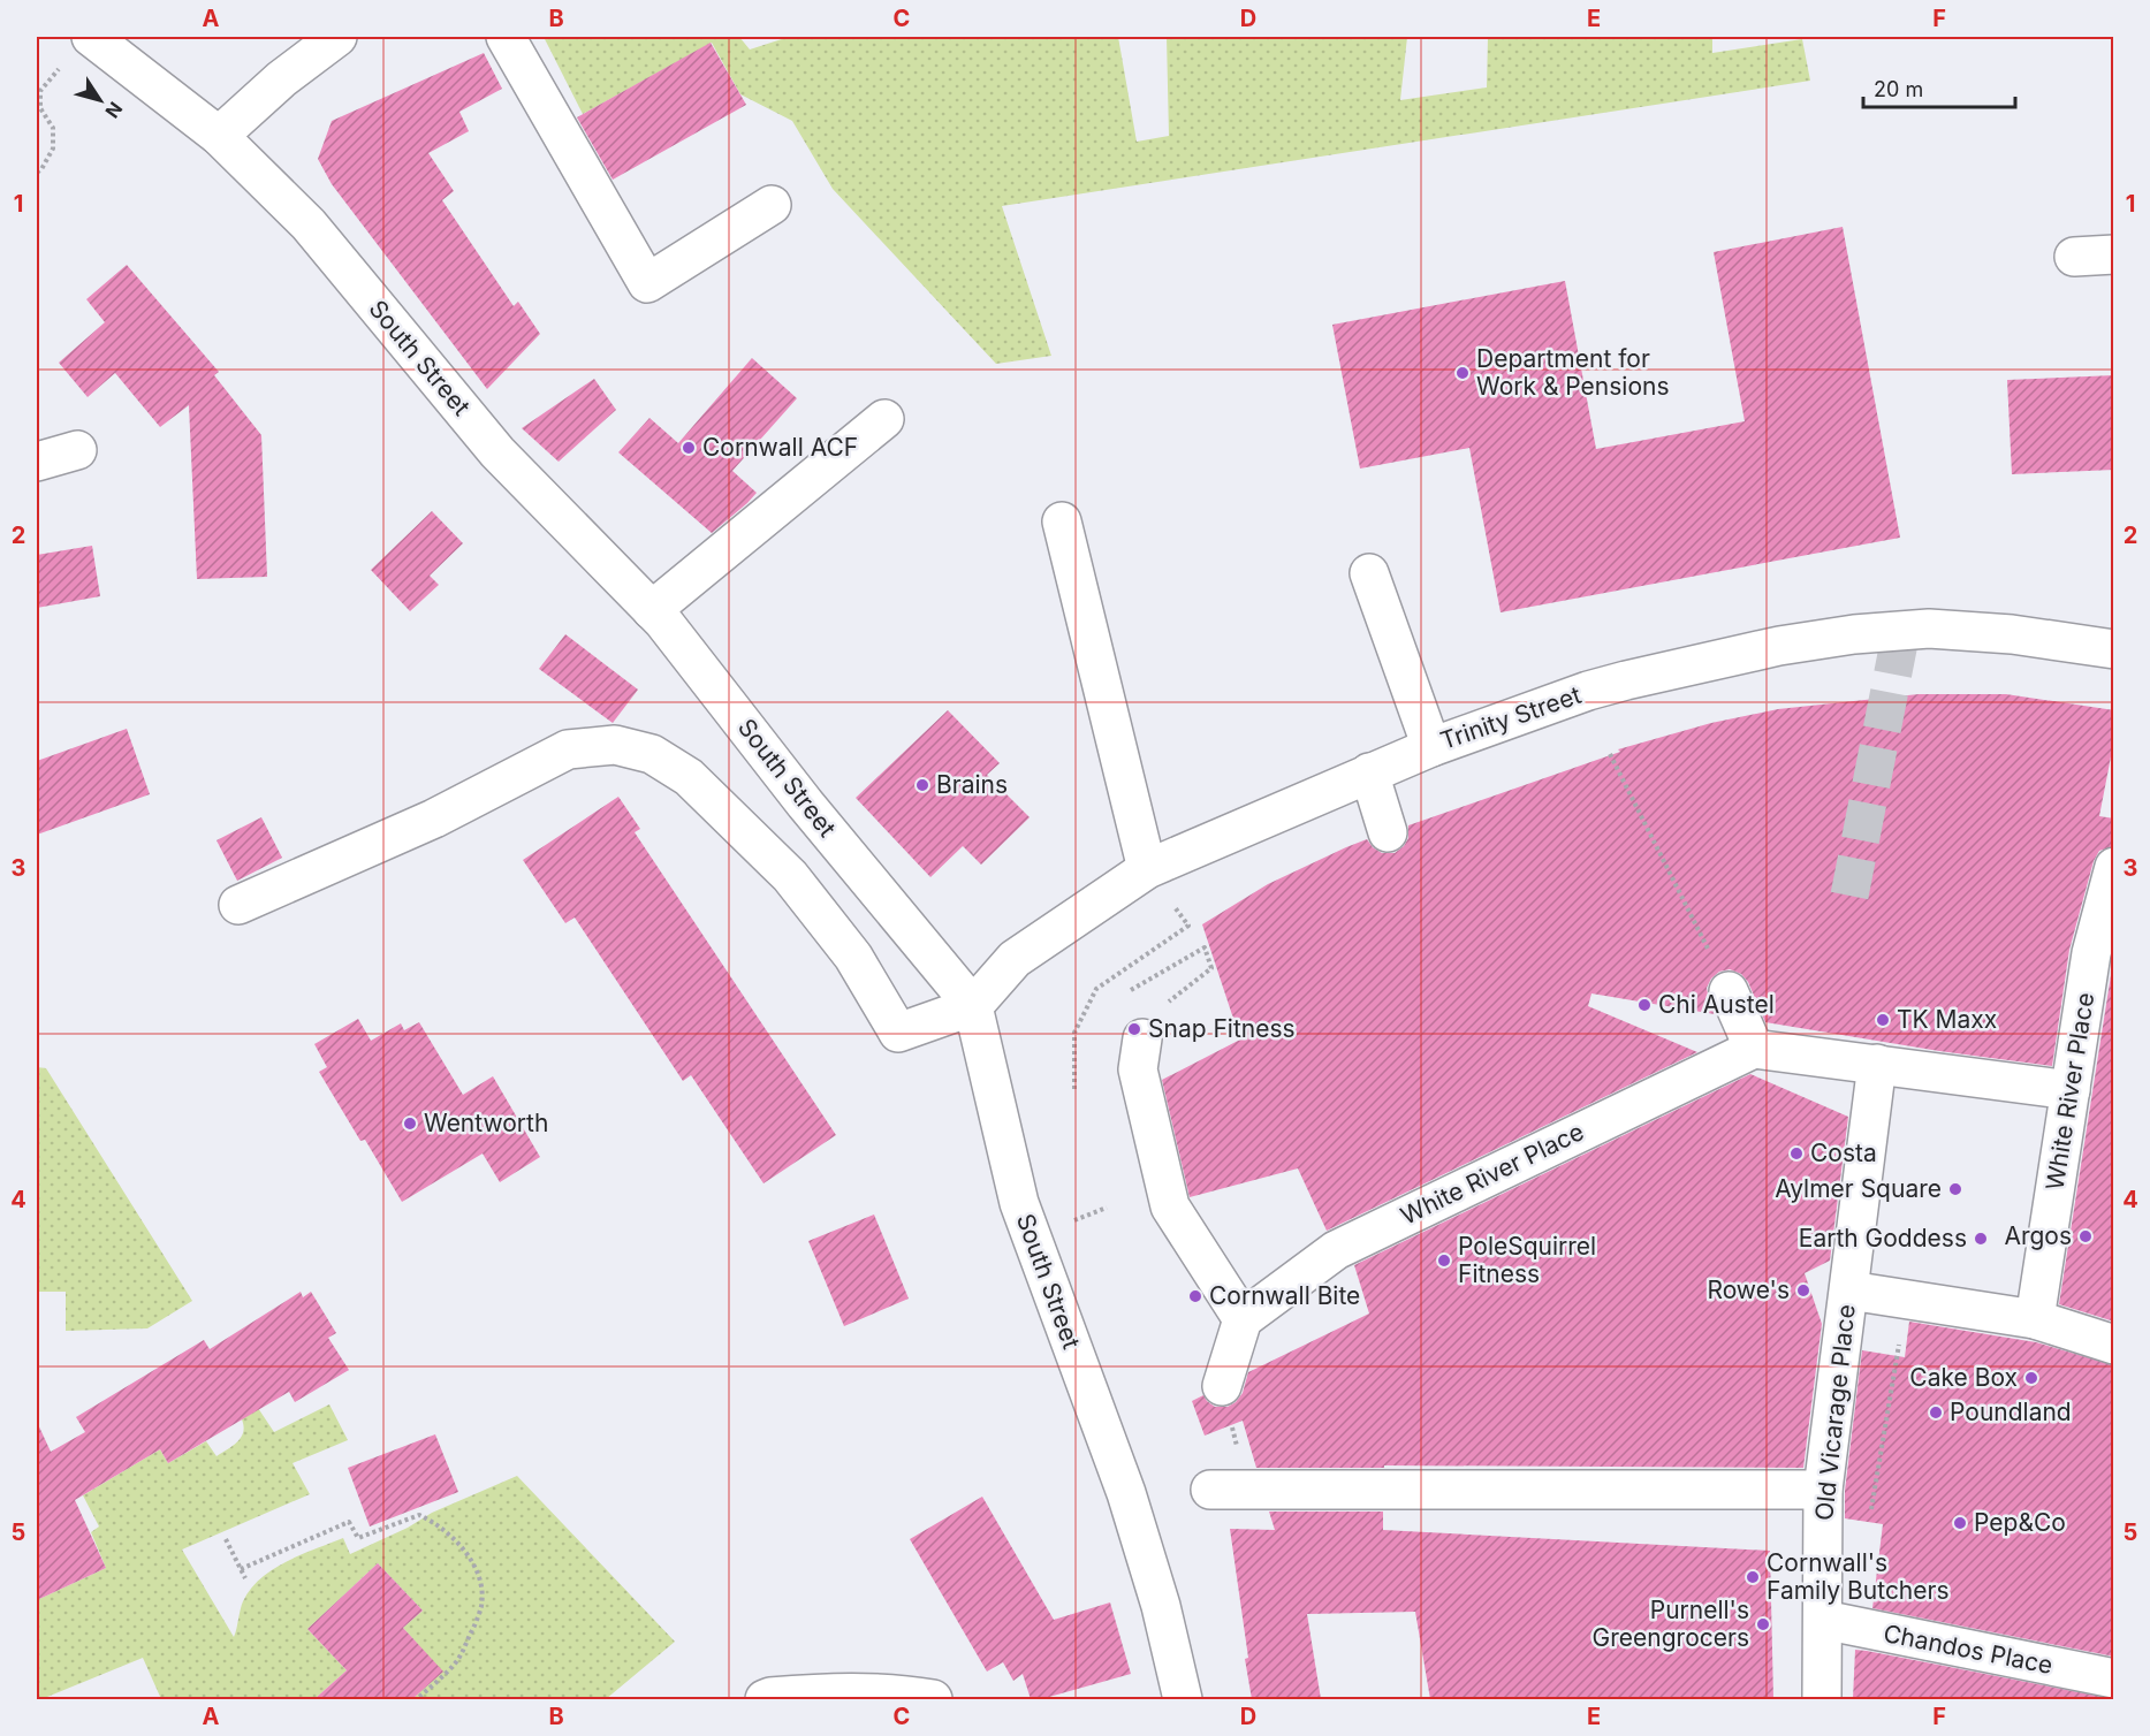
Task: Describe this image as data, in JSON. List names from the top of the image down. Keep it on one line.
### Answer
{"streets":{"street":["South Street","Trinity Street","White River Place","Old Vicarage Place","Chandos Place"]},"crossings":[["South Street","Trinity Street"],["Old Vicarage Place","Chandos Place"]],"places":["Department for Work & Pensions","Cornwall ACF","Brains","Chi Austel","TK Maxx","Snap Fitness","Wentworth","Costa","Aylmer Square","Argos","Earth Goddess","PoleSquirrel Fitness","Rowe's","Cornwall Bite","Cake Box","Poundland","Pep&Co","Cornwall's Family Butchers","Purnell's Greengrocers"],"scale_bar":"20 m","north":"bottom right","grid":{"columns":["A","B","C","D","E","F"],"rows":["1","2","3","4","5"]}}
